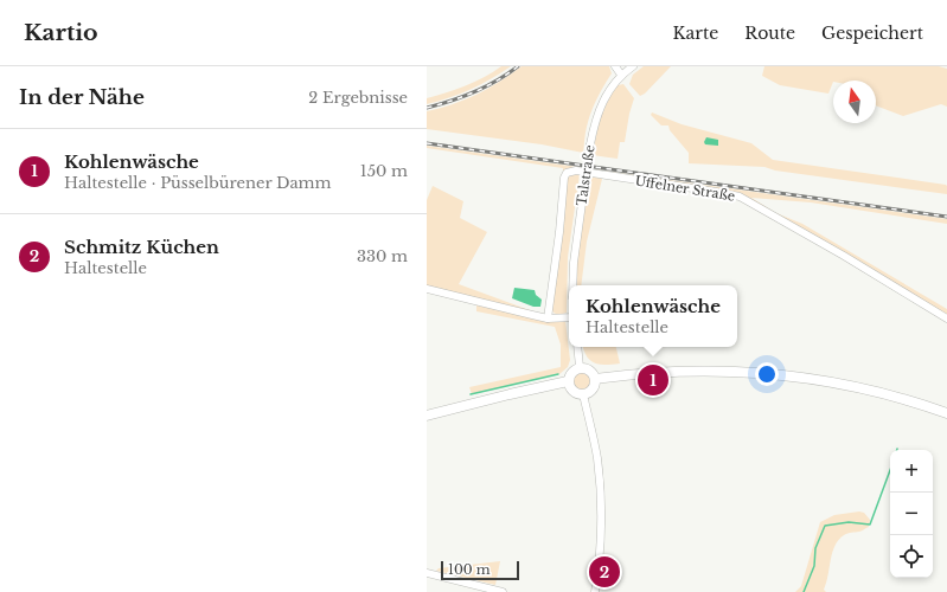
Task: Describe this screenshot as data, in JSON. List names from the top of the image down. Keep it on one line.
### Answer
{"streets":{"street":["Talstraße","Uffelner Straße"]},"scale_bar":"100 m","north":"top","page":{"header":"Kartio","nav":["Karte","Route","Gespeichert"],"heading":["In der Nähe","2 Ergebnisse"],"list":[{"mark":"1","name":"Kohlenwäsche","note":"Haltestelle · Püsselbürener Damm","value":"150 m"},{"mark":"2","name":"Schmitz Küchen","note":"Haltestelle","value":"330 m"}],"popup":["Kohlenwäsche","Haltestelle"],"pins":["1","2"],"map_buttons":["+","−"],"scale":"100 m"}}
